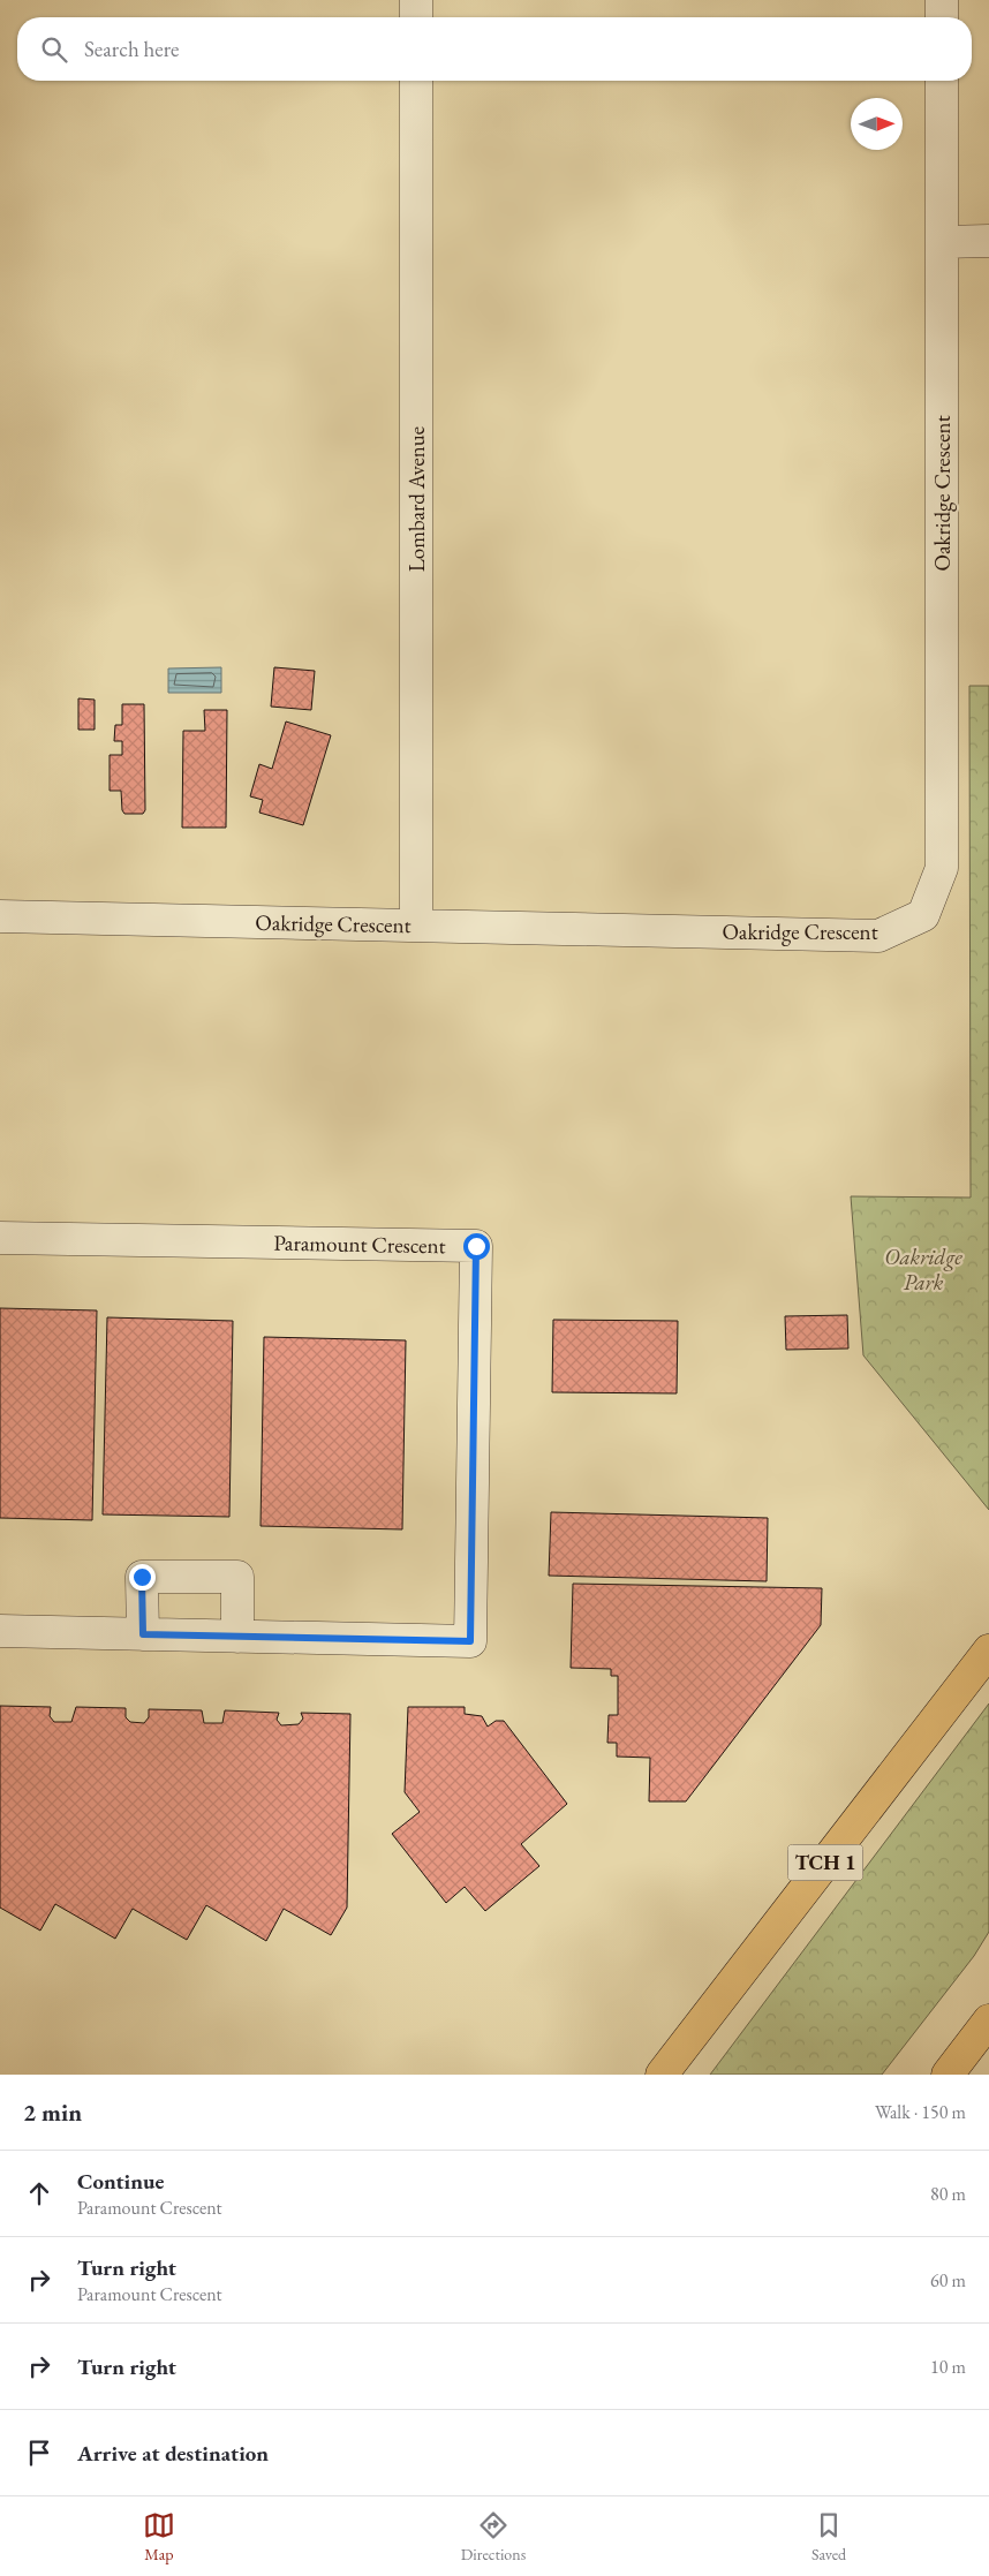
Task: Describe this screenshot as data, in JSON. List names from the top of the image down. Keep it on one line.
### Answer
{"streets":{"highway":["TCH 1"],"street":["Oakridge Crescent","Lombard Avenue","Paramount Crescent"]},"crossings":[["Oakridge Crescent","Lombard Avenue"]],"parks":["Oakridge Park"],"north":"right","page":{"search":"Search here","heading":["2 min","Walk · 150 m"],"list":[["Continue","Paramount Crescent","80 m"],["Turn right","Paramount Crescent","60 m"],["Turn right","10 m"],"Arrive at destination"],"nav":["Map","Directions","Saved"]}}
